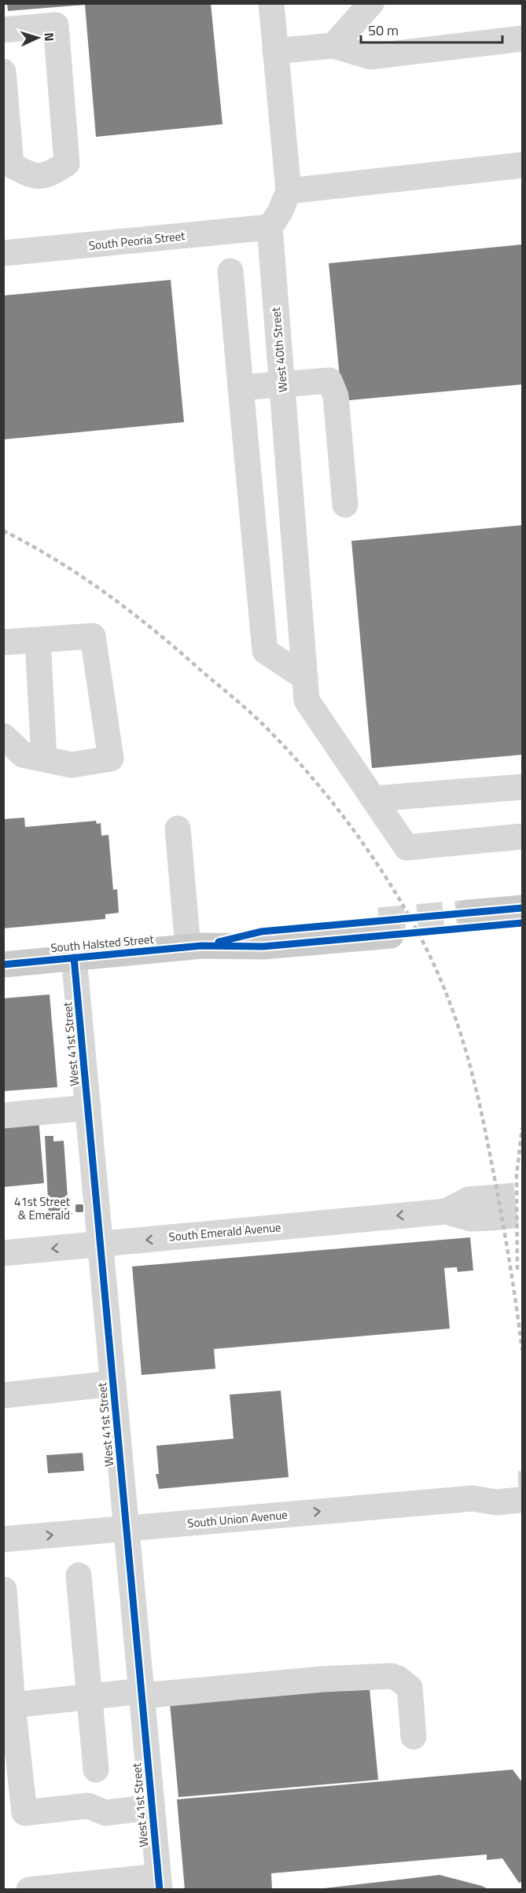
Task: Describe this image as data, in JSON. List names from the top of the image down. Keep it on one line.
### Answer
{"streets":{"main road":["South Halsted Street"],"street":["South Peoria Street","West 40th Street","West 41st Street","South Emerald Avenue","South Union Avenue"]},"crossings":[["South Peoria Street","West 40th Street"],["South Halsted Street","West 41st Street"],["West 41st Street","South Emerald Avenue"],["West 41st Street","South Union Avenue"]],"places":{"transit":["41st Street & Emerald"]},"scale_bar":"50 m","north":"right"}
